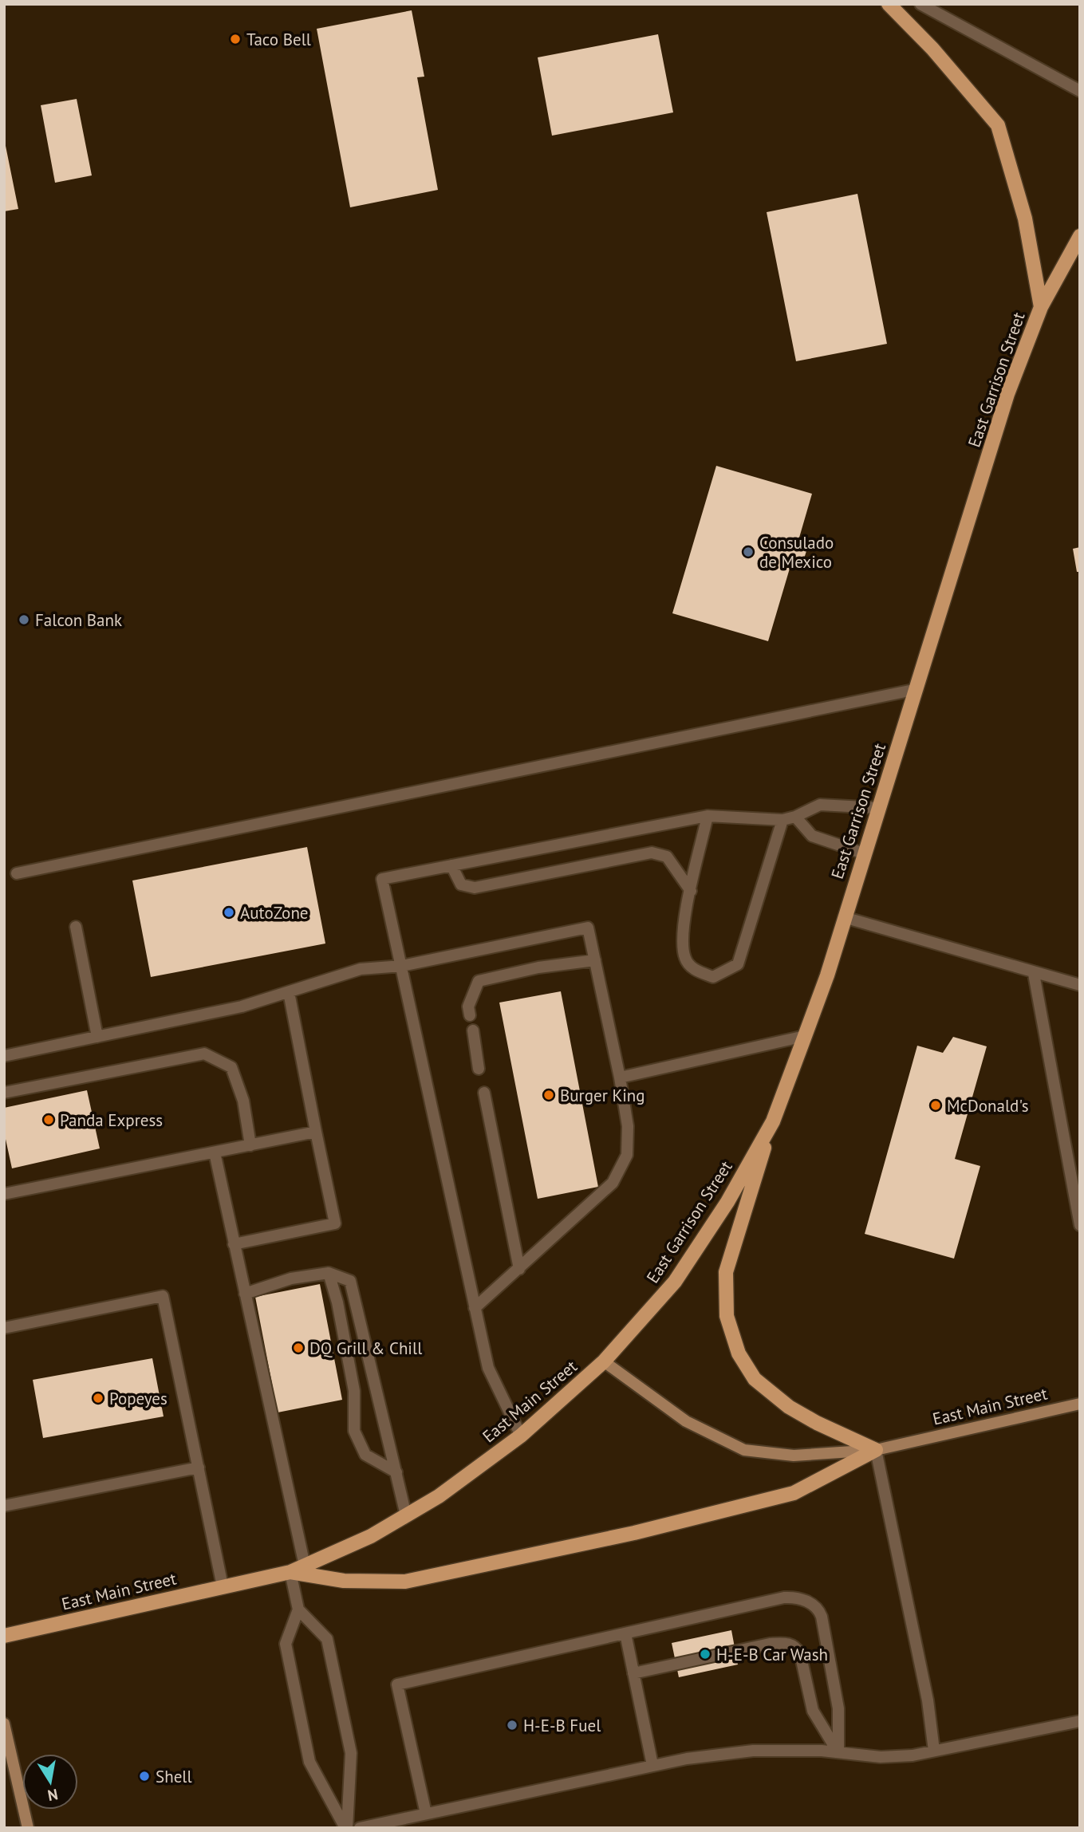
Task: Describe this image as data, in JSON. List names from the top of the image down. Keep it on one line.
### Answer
{"streets":{"main road":["East Garrison Street","East Main Street"]},"crossings":[["East Garrison Street","East Main Street"]],"places":["Taco Bell","Consulado de Mexico","Falcon Bank","AutoZone","Burger King","McDonald's","Panda Express","DQ Grill & Chill","Popeyes","H-E-B Car Wash","H-E-B Fuel","Shell"],"north":"bottom"}
